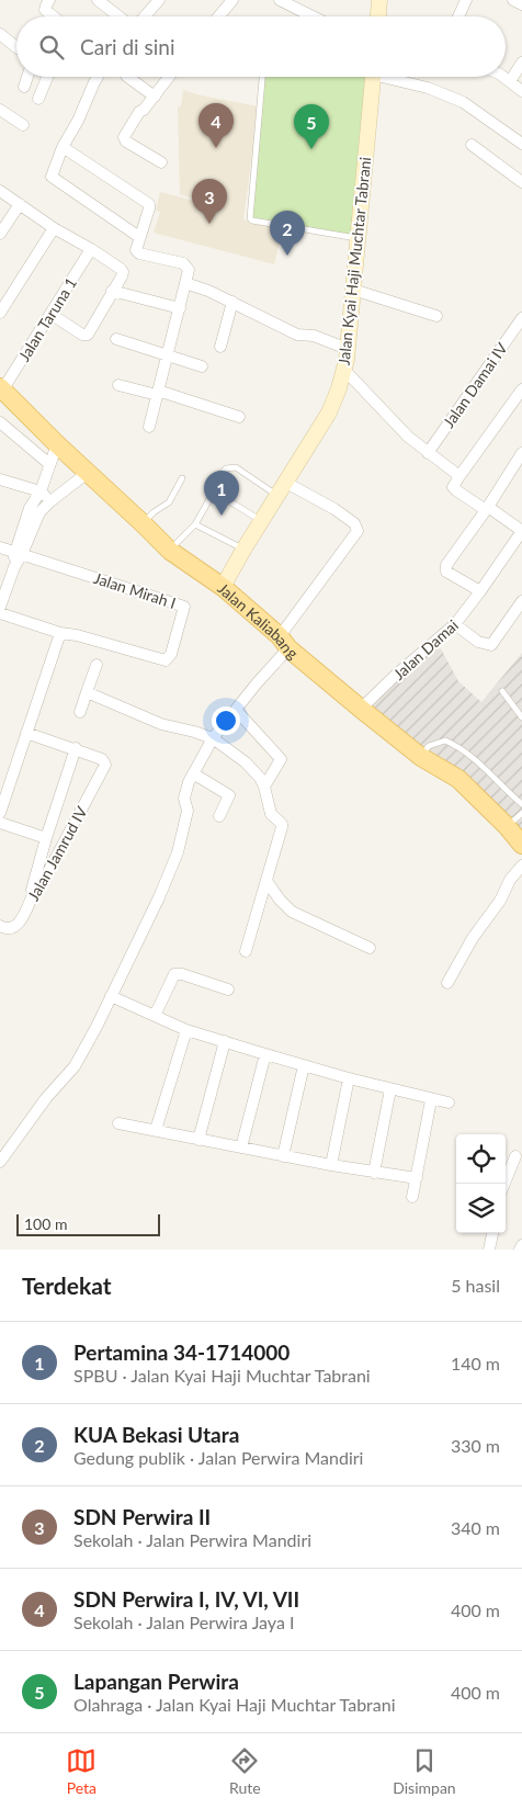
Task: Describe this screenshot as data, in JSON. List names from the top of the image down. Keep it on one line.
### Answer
{"streets":{"main road":["Jalan Kaliabang"],"street":["Jalan Kyai Haji Muchtar Tabrani","Jalan Taruna 1","Jalan Damai IV","Jalan Mirah I","Jalan Damai","Jalan Jamrud IV"]},"crossings":[["Jalan Kyai Haji Muchtar Tabrani","Jalan Kaliabang"],["Jalan Taruna 1","Jalan Kaliabang"],["Jalan Kaliabang","Jalan Damai"]],"scale_bar":"100 m","page":{"search":"Cari di sini","pins":["4","5","3","2","1"],"scale":"100 m","heading":["Terdekat","5 hasil"],"list":[{"mark":"1","name":"Pertamina 34-1714000","note":"SPBU · Jalan Kyai Haji Muchtar Tabrani","value":"140 m"},{"mark":"2","name":"KUA Bekasi Utara","note":"Gedung publik · Jalan Perwira Mandiri","value":"330 m"},{"mark":"3","name":"SDN Perwira II","note":"Sekolah · Jalan Perwira Mandiri","value":"340 m"},{"mark":"4","name":"SDN Perwira I, IV, VI, VII","note":"Sekolah · Jalan Perwira Jaya I","value":"400 m"},{"mark":"5","name":"Lapangan Perwira","note":"Olahraga · Jalan Kyai Haji Muchtar Tabrani","value":"400 m"}],"nav":["Peta","Rute","Disimpan"]}}
